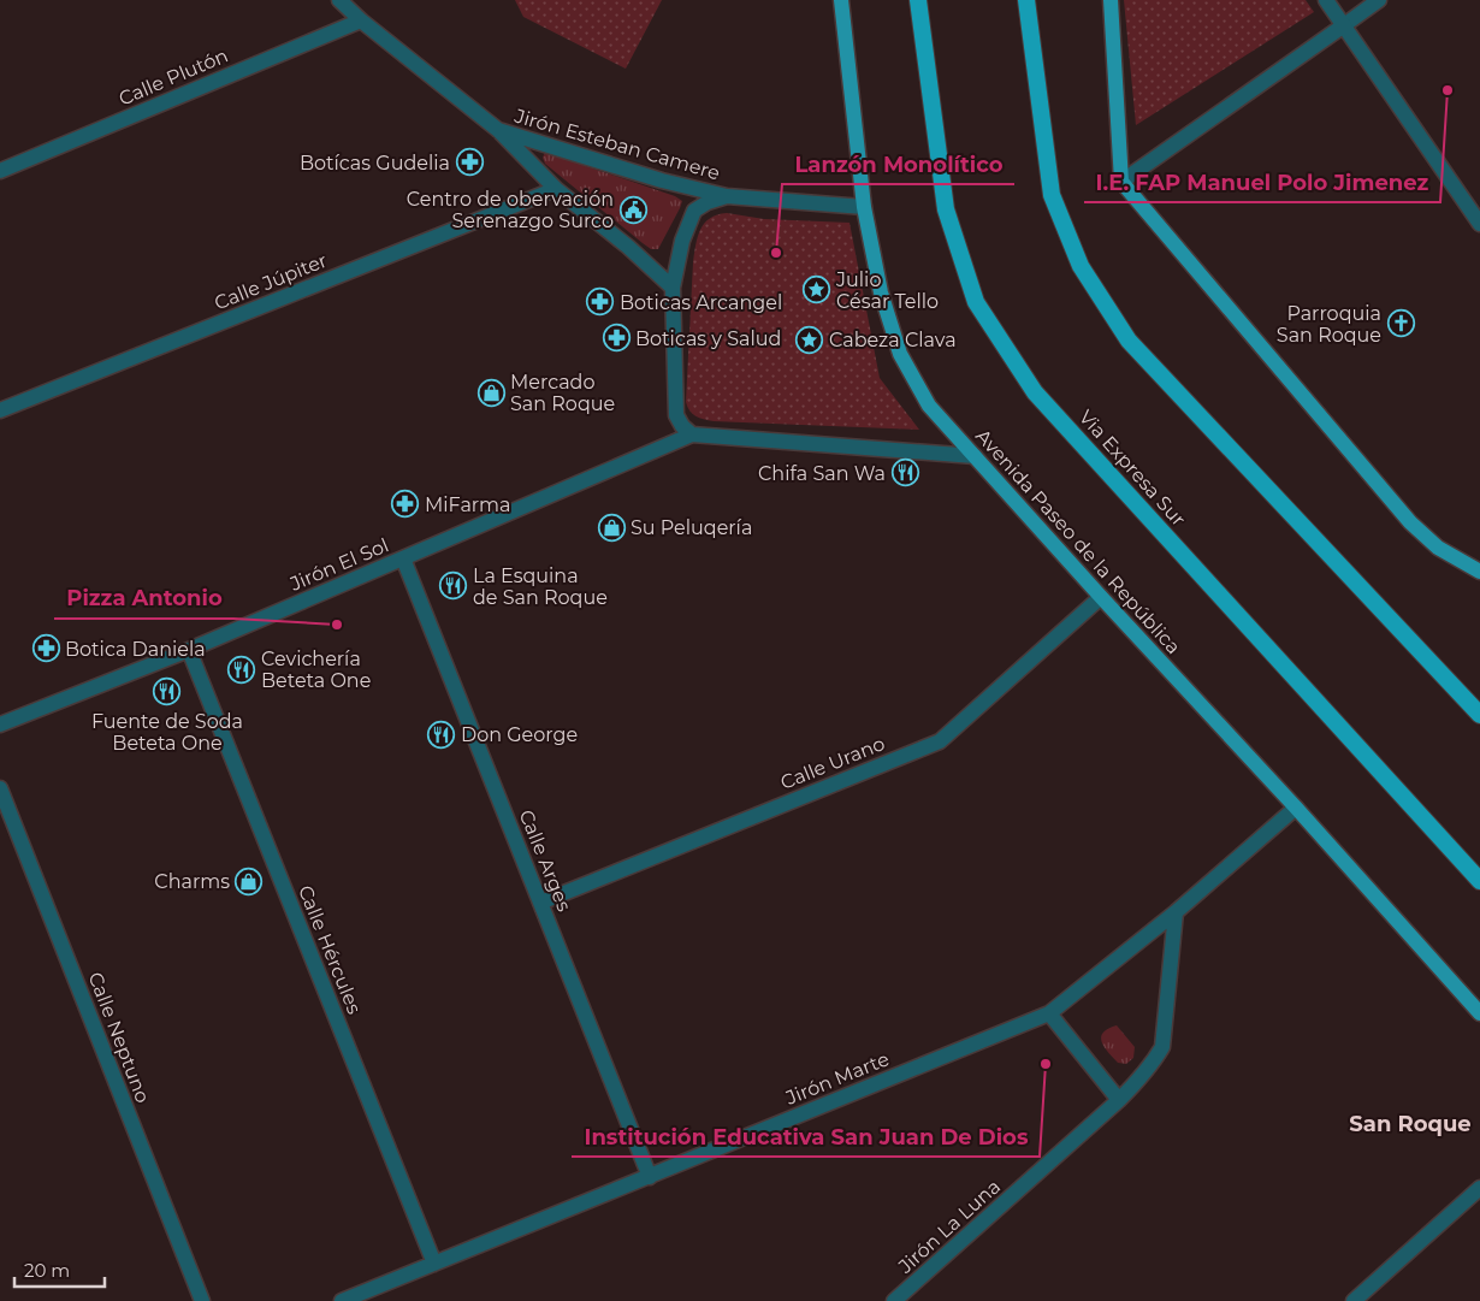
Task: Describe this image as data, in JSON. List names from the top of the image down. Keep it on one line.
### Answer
{"streets":{"highway":["Via Expresa Sur"],"main road":["Avenida Paseo de la República"],"street":["Calle Plutón","Jirón Esteban Camere","Calle Júpiter","Jirón El Sol","Calle Urano","Calle Arges","Calle Hércules","Calle Neptuno","Jirón Marte","Jirón La Luna"]},"crossings":[["Calle Plutón","Jirón Esteban Camere"],["Jirón Esteban Camere","Calle Júpiter"],["Jirón Esteban Camere","Avenida Paseo de la República"],["Avenida Paseo de la República","Calle Urano"],["Avenida Paseo de la República","Jirón Marte"],["Jirón El Sol","Calle Arges"],["Jirón El Sol","Calle Hércules"],["Calle Urano","Calle Arges"],["Calle Arges","Jirón Marte"],["Calle Hércules","Jirón Marte"],["Jirón Marte","Jirón La Luna"]],"districts":["San Roque"],"places":{"other":["I.E. FAP Manuel Polo Jimenez","Lanzón Monolítico","Pizza Antonio","Institución Educativa San Juan De Dios"],"pharmacy":["Botícas Gudelia","Boticas Arcangel","Boticas y Salud","MiFarma","Botica Daniela"],"public building":["Centro de obervación Serenazgo Surco"],"place":["Julio César Tello","Cabeza Clava"],"church":["Parroquia San Roque"],"shop":["Mercado San Roque","Su Peluqería","Charms"],"restaurant":["Chifa San Wa","La Esquina de San Roque","Cevichería Beteta One","Fuente de Soda Beteta One","Don George"]},"scale_bar":"20 m"}
